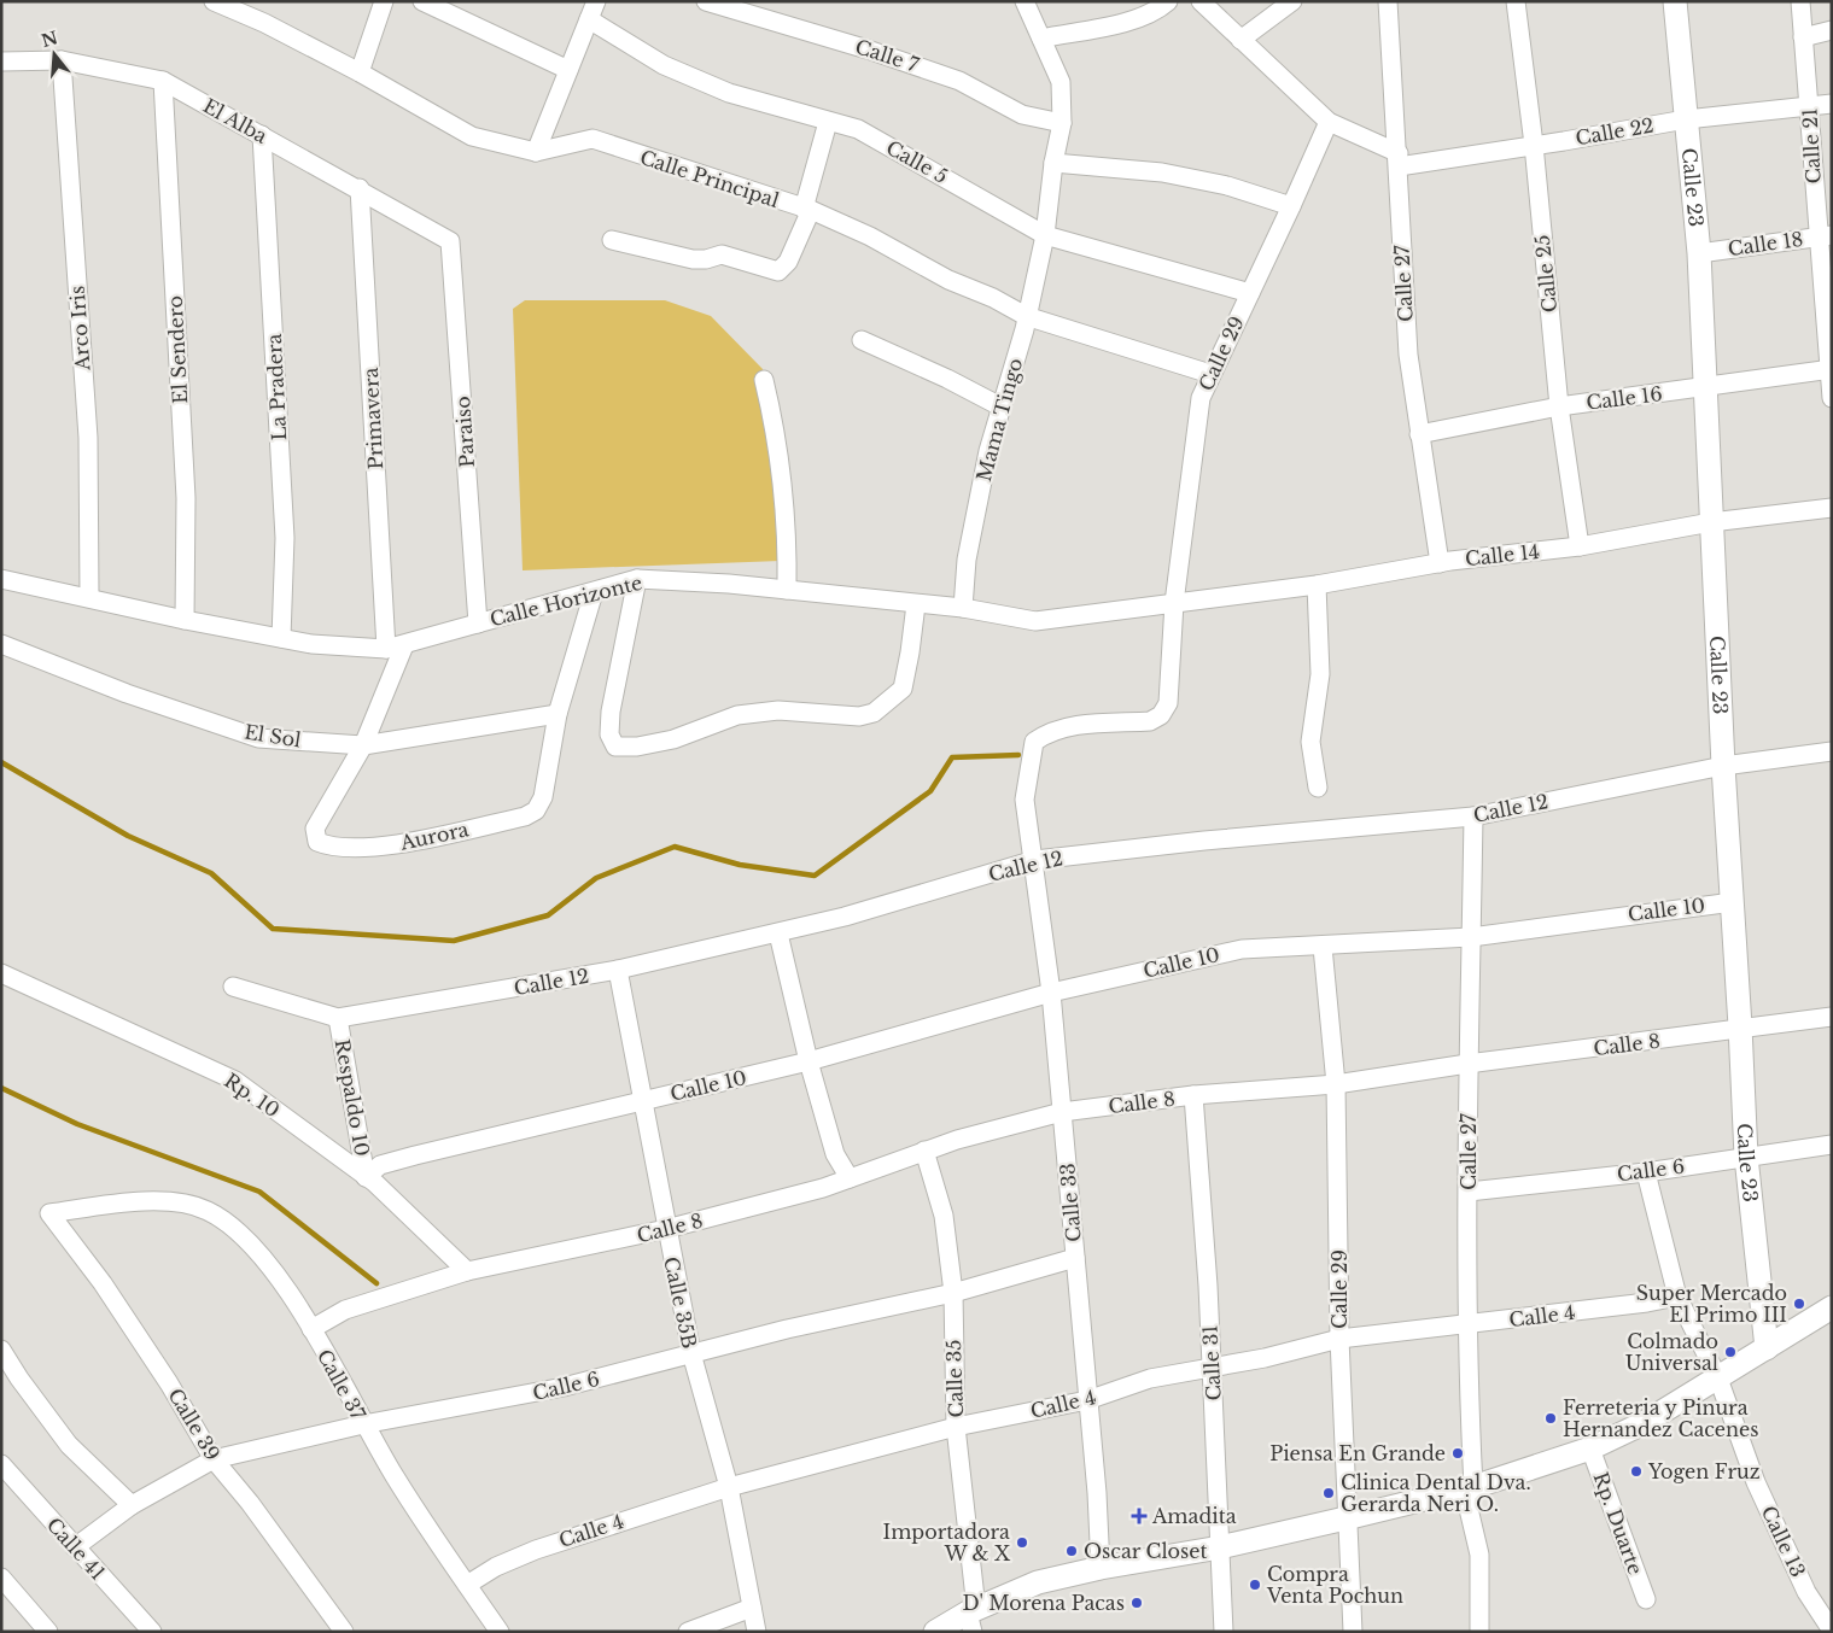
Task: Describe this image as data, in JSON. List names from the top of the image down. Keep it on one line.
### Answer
{"streets":{"street":["Calle 7","El Alba","Calle 22","Calle 21","Calle 5","Calle Principal","Calle 23","Calle 18","Calle 25","Calle 27","Arco Iris","El Sendero","Calle 29","La Pradera","Calle 16","Primavera","Mama Tingo","Paraiso","Calle 14","Calle Horizonte","El Sol","Calle 12","Aurora","Calle 10","Calle 8","Rp. 10","Respaldo 10","Calle 6","Calle 33","Calle 35B","Calle 4","Calle 31","Calle 35","Calle 37","Calle 39","Rp. Duarte","Calle 13","Calle 41"]},"crossings":[["Calle 7","Mama Tingo"],["El Alba","Arco Iris"],["El Alba","El Sendero"],["El Alba","La Pradera"],["El Alba","Primavera"],["El Alba","Paraiso"],["Calle 22","Calle 21"],["Calle 22","Calle 23"],["Calle 22","Calle 25"],["Calle 22","Calle 27"],["Calle 21","Calle 18"],["Calle 21","Calle 16"],["Calle 5","Calle 29"],["Calle 5","Mama Tingo"],["Calle Principal","Calle 29"],["Calle Principal","Mama Tingo"],["Calle 23","Calle 18"],["Calle 23","Calle 16"],["Calle 23","Calle 14"],["Calle 23","Calle 12"],["Calle 23","Calle 10"],["Calle 23","Calle 8"],["Calle 23","Calle 6"],["Calle 25","Calle 16"],["Calle 25","Calle 14"],["Calle 27","Calle 16"],["Calle 27","Calle 14"],["Calle 27","Calle 12"],["Calle 27","Calle 10"],["Calle 27","Calle 8"],["Calle 27","Calle 6"],["Calle 27","Calle 4"],["Arco Iris","Calle Horizonte"],["El Sendero","Calle Horizonte"],["Calle 29","Calle 14"],["Calle 29","Calle Horizonte"],["Calle 29","Calle 10"],["Calle 29","Calle 8"],["Calle 29","Calle 33"],["Calle 29","Calle 4"],["La Pradera","Calle Horizonte"],["Primavera","Calle Horizonte"],["Mama Tingo","Calle Horizonte"],["Paraiso","Calle Horizonte"],["Calle 14","Calle Horizonte"],["El Sol","Aurora"],["Calle 12","Respaldo 10"],["Calle 12","Calle 33"],["Calle 12","Calle 35B"],["Calle 10","Rp. 10"],["Calle 10","Respaldo 10"],["Calle 10","Calle 33"],["Calle 10","Calle 35B"],["Calle 8","Rp. 10"],["Calle 8","Calle 33"],["Calle 8","Calle 35B"],["Calle 8","Calle 31"],["Calle 8","Calle 35"],["Calle 8","Calle 37"],["Rp. 10","Respaldo 10"],["Calle 6","Calle 33"],["Calle 6","Calle 35B"],["Calle 6","Calle 35"],["Calle 6","Calle 37"],["Calle 6","Calle 39"],["Calle 6","Calle 41"],["Calle 33","Calle 4"],["Calle 35B","Calle 4"],["Calle 4","Calle 31"],["Calle 4","Calle 35"],["Calle 4","Calle 37"],["Calle 37","Calle 39"]],"places":{"other":["Super Mercado El Primo III","Colmado Universal","Ferreteria y Pinura Hernandez Cacenes","Piensa En Grande","Yogen Fruz","Clinica Dental Dva. Gerarda Neri O.","Importadora W & X","Oscar Closet","Compra Venta Pochun","D' Morena Pacas"],"health":["Amadita"]},"north":"top"}
